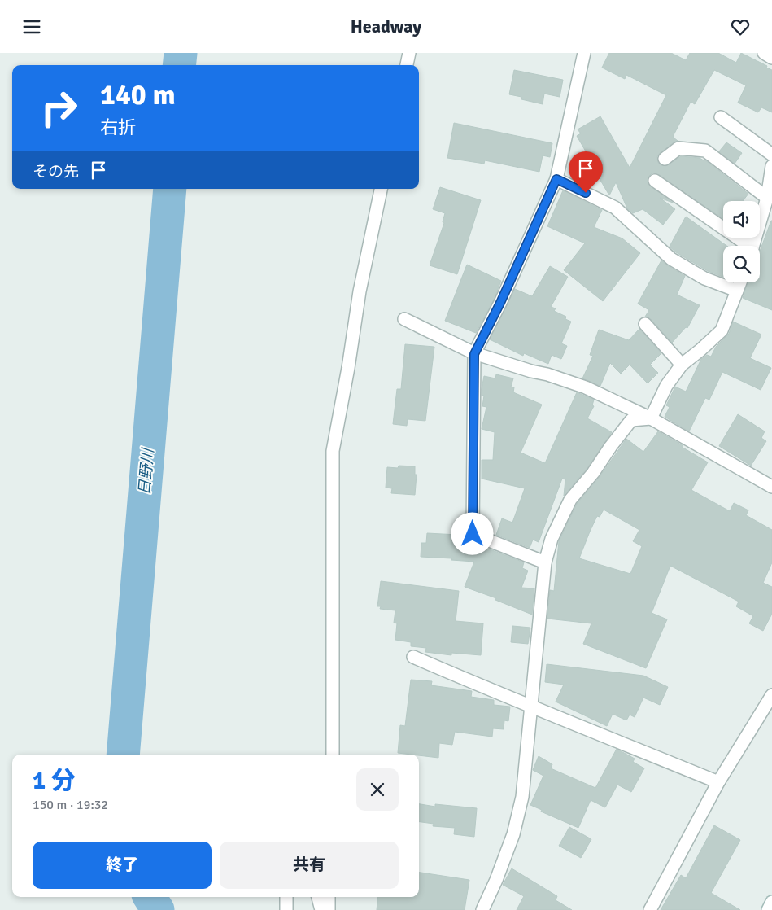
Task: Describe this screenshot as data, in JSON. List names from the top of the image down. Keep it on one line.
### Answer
{"water":["日野川"],"page":{"header":"Headway","turn":["140 m","右折"],"then":"その先","heading":["1 分","150 m · 19:32"],"buttons":["終了","共有"]}}
